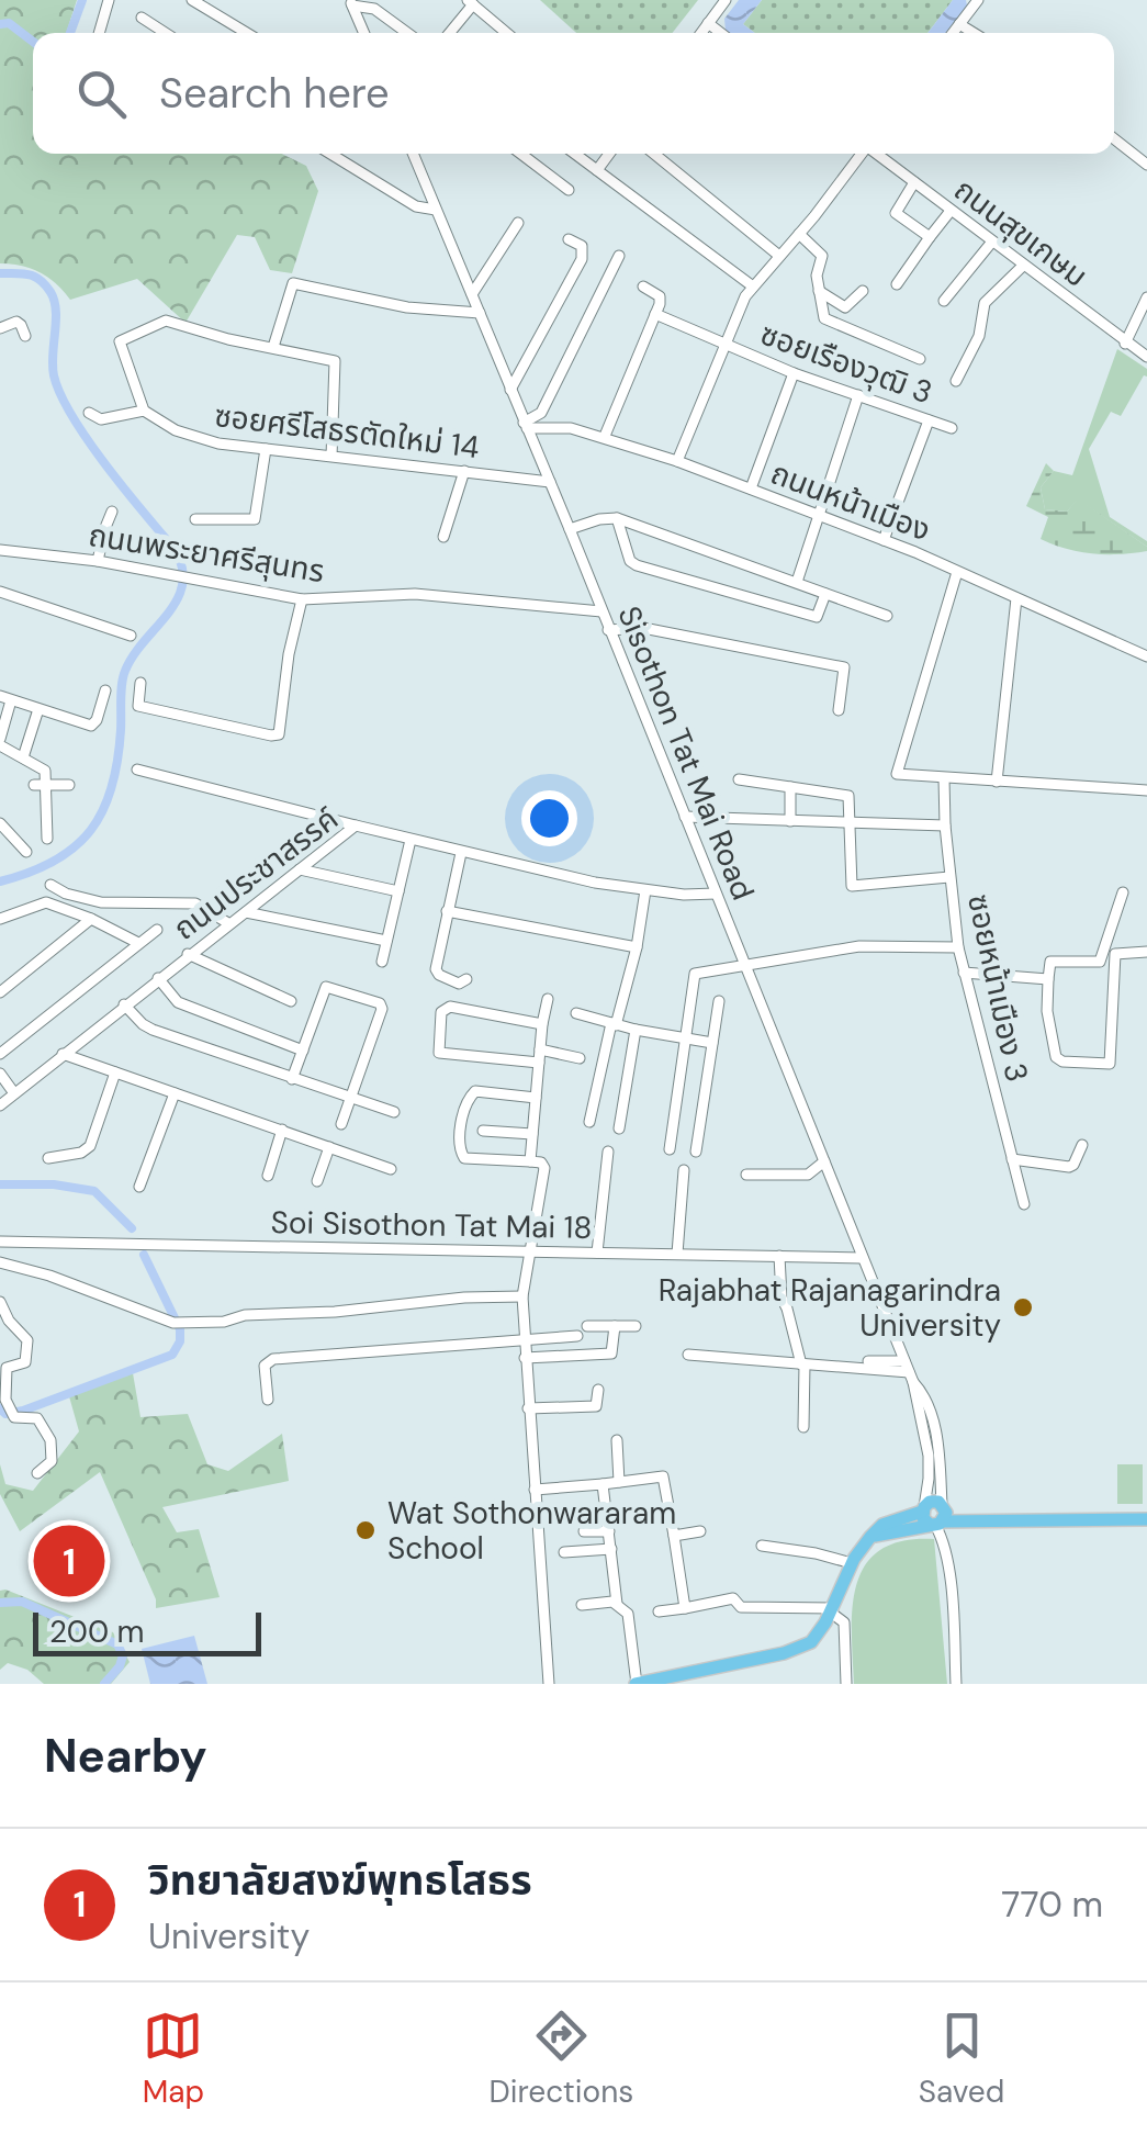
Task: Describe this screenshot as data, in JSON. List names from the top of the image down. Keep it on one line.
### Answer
{"streets":{"street":["ถนนสุขเกษม","ซอยเรืองวุฒิ 3","ซอยศรีโสธรตัดใหม่ 14","ถนนหน้าเมือง","ถนนพระยาศรีสุนทร","Sisothon Tat Mai Road","ถนนประชาสรรค์","ซอยหน้าเมือง 3","Soi Sisothon Tat Mai 18"]},"crossings":[["ซอยศรีโสธรตัดใหม่ 14","Sisothon Tat Mai Road"],["ถนนหน้าเมือง","Sisothon Tat Mai Road"],["ถนนพระยาศรีสุนทร","Sisothon Tat Mai Road"],["Sisothon Tat Mai Road","ถนนประชาสรรค์"],["Sisothon Tat Mai Road","Soi Sisothon Tat Mai 18"]],"places":["Rajabhat Rajanagarindra University","Wat Sothonwararam School"],"scale_bar":"200 m","page":{"search":"Search here","pins":"1","scale":"200 m","heading":"Nearby","list":[{"mark":"1","name":"วิทยาลัยสงฆ์พุทธโสธร","note":"University","value":"770 m"}],"nav":["Map","Directions","Saved"]}}
